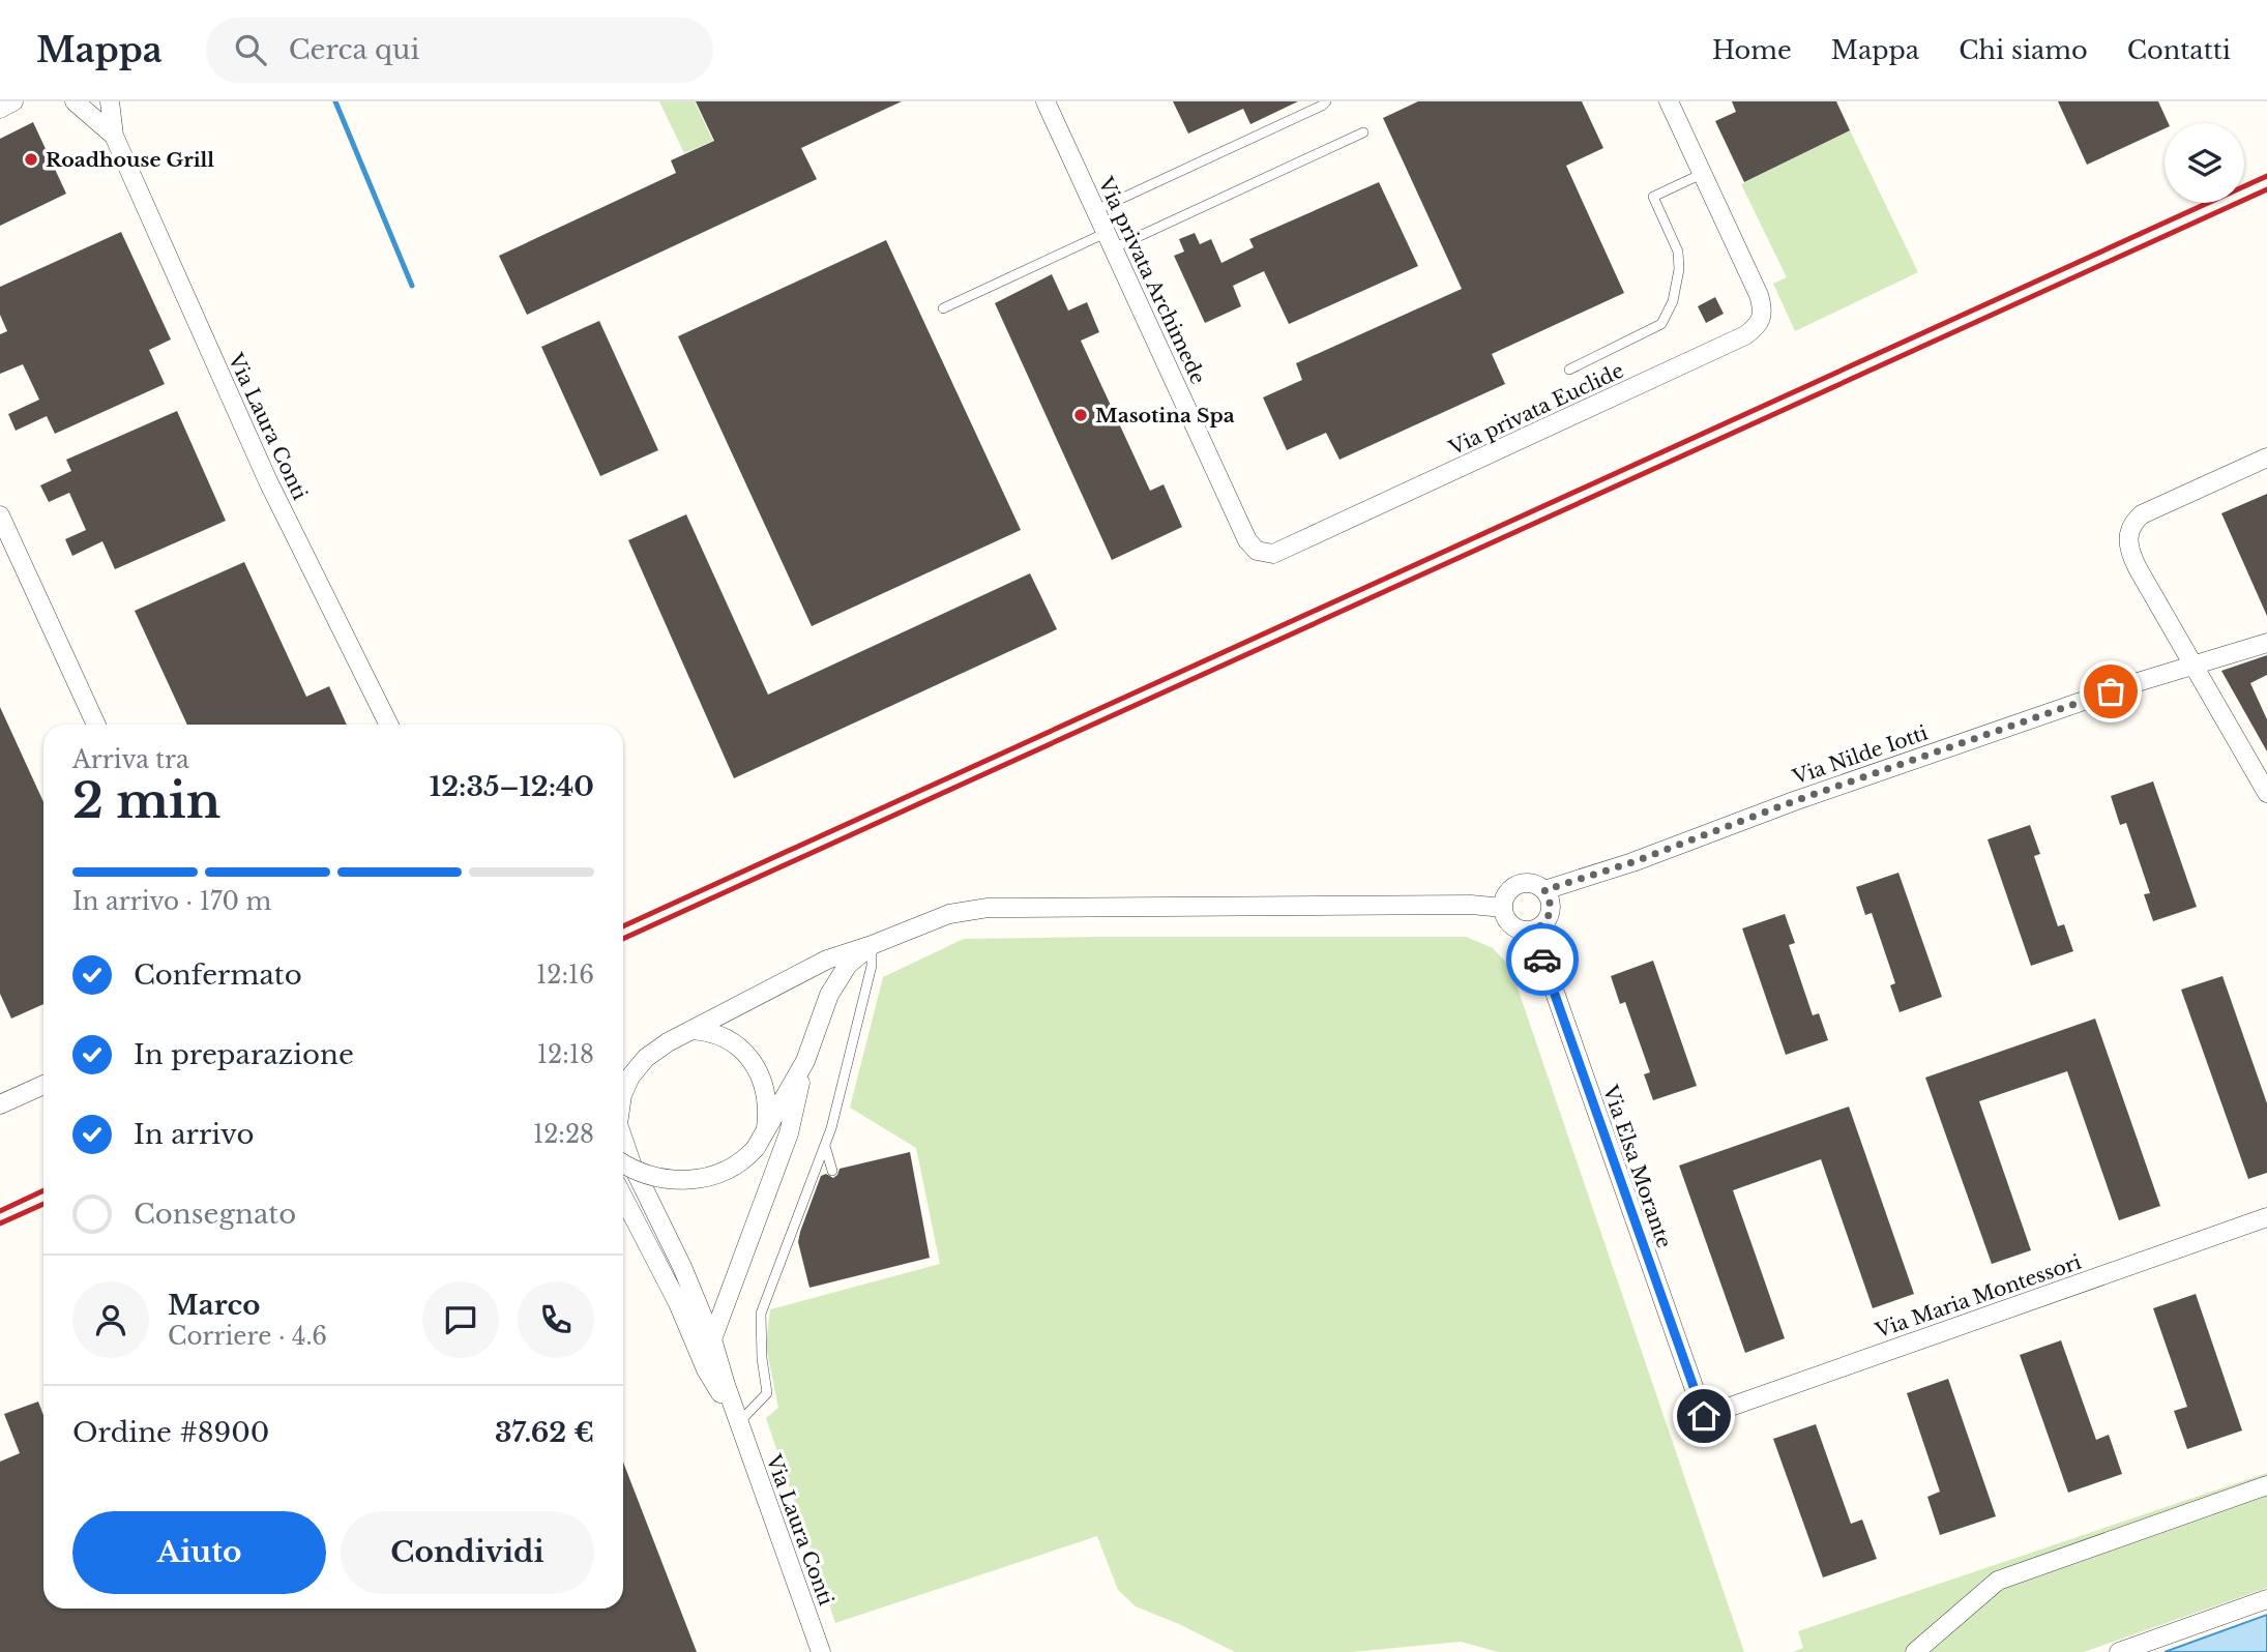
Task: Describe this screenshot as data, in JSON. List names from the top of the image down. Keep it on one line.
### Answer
{"streets":{"street":["Via privata Archimede","Via privata Euclide","Via Laura Conti","Via Nilde Iotti","Via Elsa Morante","Via Maria Montessori"]},"crossings":[["Via privata Archimede","Via privata Euclide"],["Via Nilde Iotti","Via Elsa Morante"],["Via Elsa Morante","Via Maria Montessori"]],"places":["Roadhouse Grill","Masotina Spa"],"page":{"header":"Mappa","search":"Cerca qui","nav":["Home","Mappa","Chi siamo","Contatti"],"heading":["2 min","Arriva tra","12:35–12:40"],"panel":["Marco","Corriere · 4.6","Ordine #8900","37.62 €"],"bar":"In arrivo · 170 m","list":[["Confermato","12:16"],["In preparazione","12:18"],["In arrivo","12:28"],"Consegnato"],"buttons":["Aiuto","Condividi"]}}
